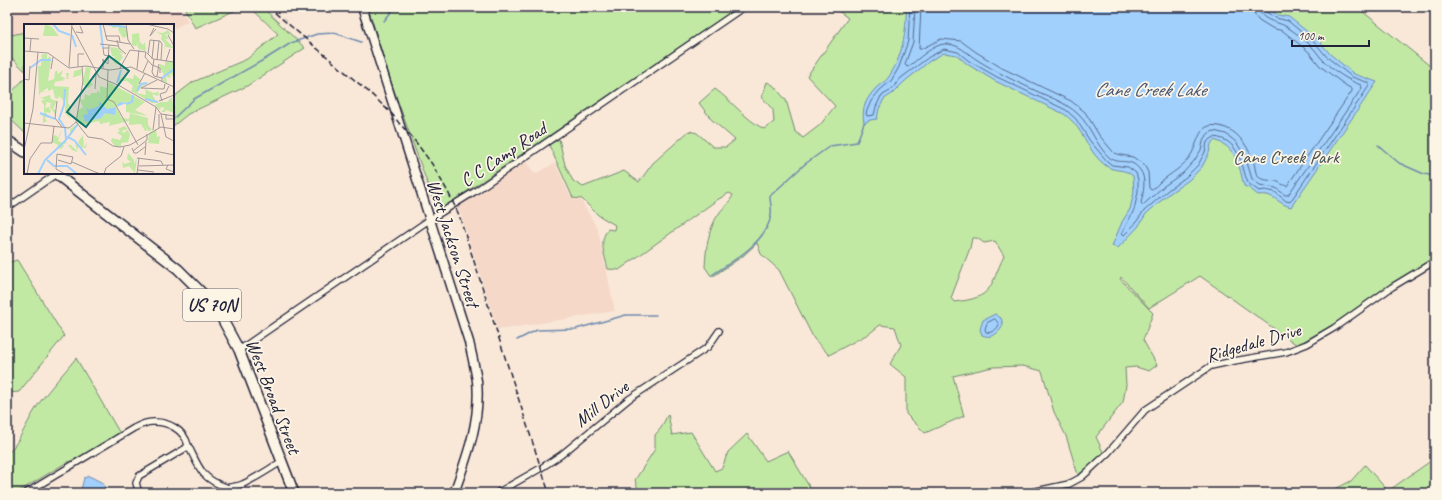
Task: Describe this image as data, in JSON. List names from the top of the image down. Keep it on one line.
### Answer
{"streets":{"main road":["US 70N","West Broad Street"],"street":["C C Camp Road","West Jackson Street","Ridgedale Drive","Mill Drive"]},"crossings":[["C C Camp Road","West Jackson Street"],["C C Camp Road","West Broad Street"]],"water":["Cane Creek Lake"],"parks":["Cane Creek Park"],"scale_bar":"100 m"}
